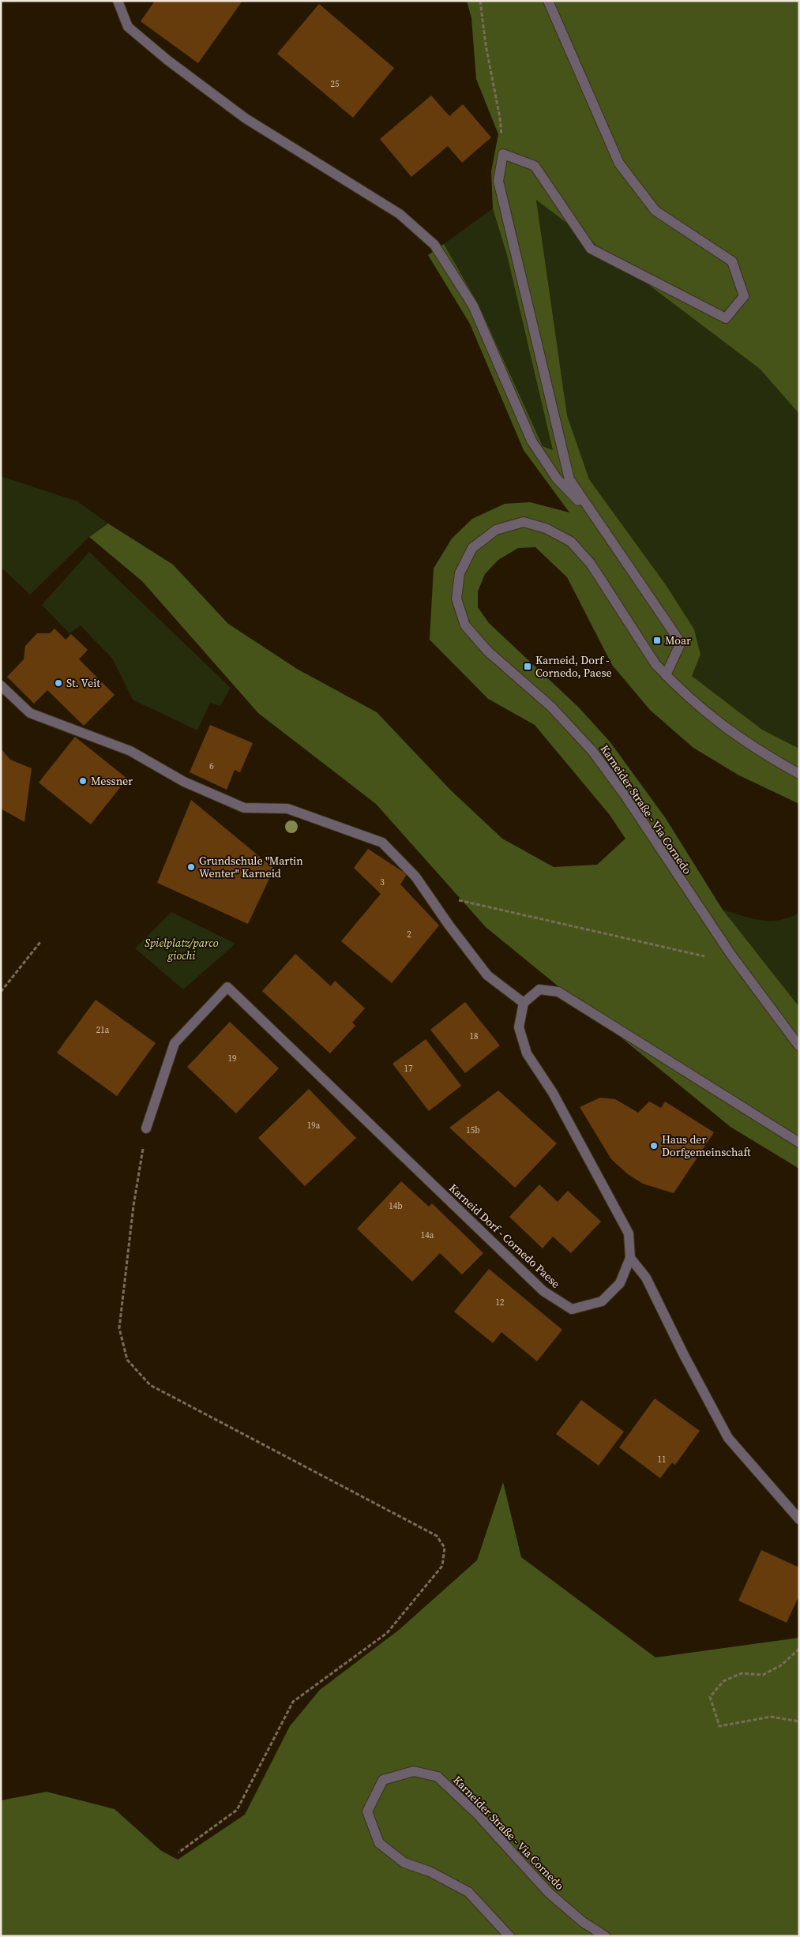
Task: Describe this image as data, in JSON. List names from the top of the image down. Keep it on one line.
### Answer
{"streets":{"street":["Karneider Straße - Via Cornedo","Karneid Dorf - Cornedo Paese"]},"parks":["Spielplatz/parco giochi"],"places":{"transit":["Moar","Karneid, Dorf - Cornedo, Paese"],"other":["St. Veit","Messner","Grundschule \"Martin Wenter\" Karneid","Haus der Dorfgemeinschaft"]},"house_numbers":["25","6","3","2","21a","18","19","17","19a","15b","14b","14a","12","11"]}
